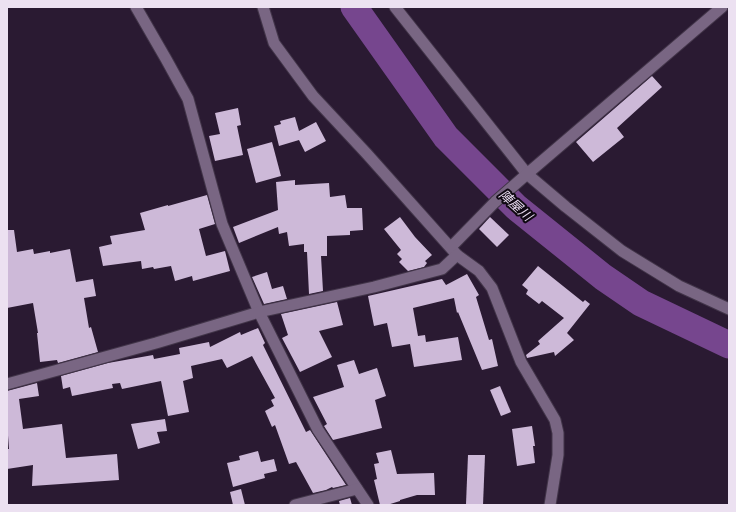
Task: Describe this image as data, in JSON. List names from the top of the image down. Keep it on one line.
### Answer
{"water":["陣屋川"]}
